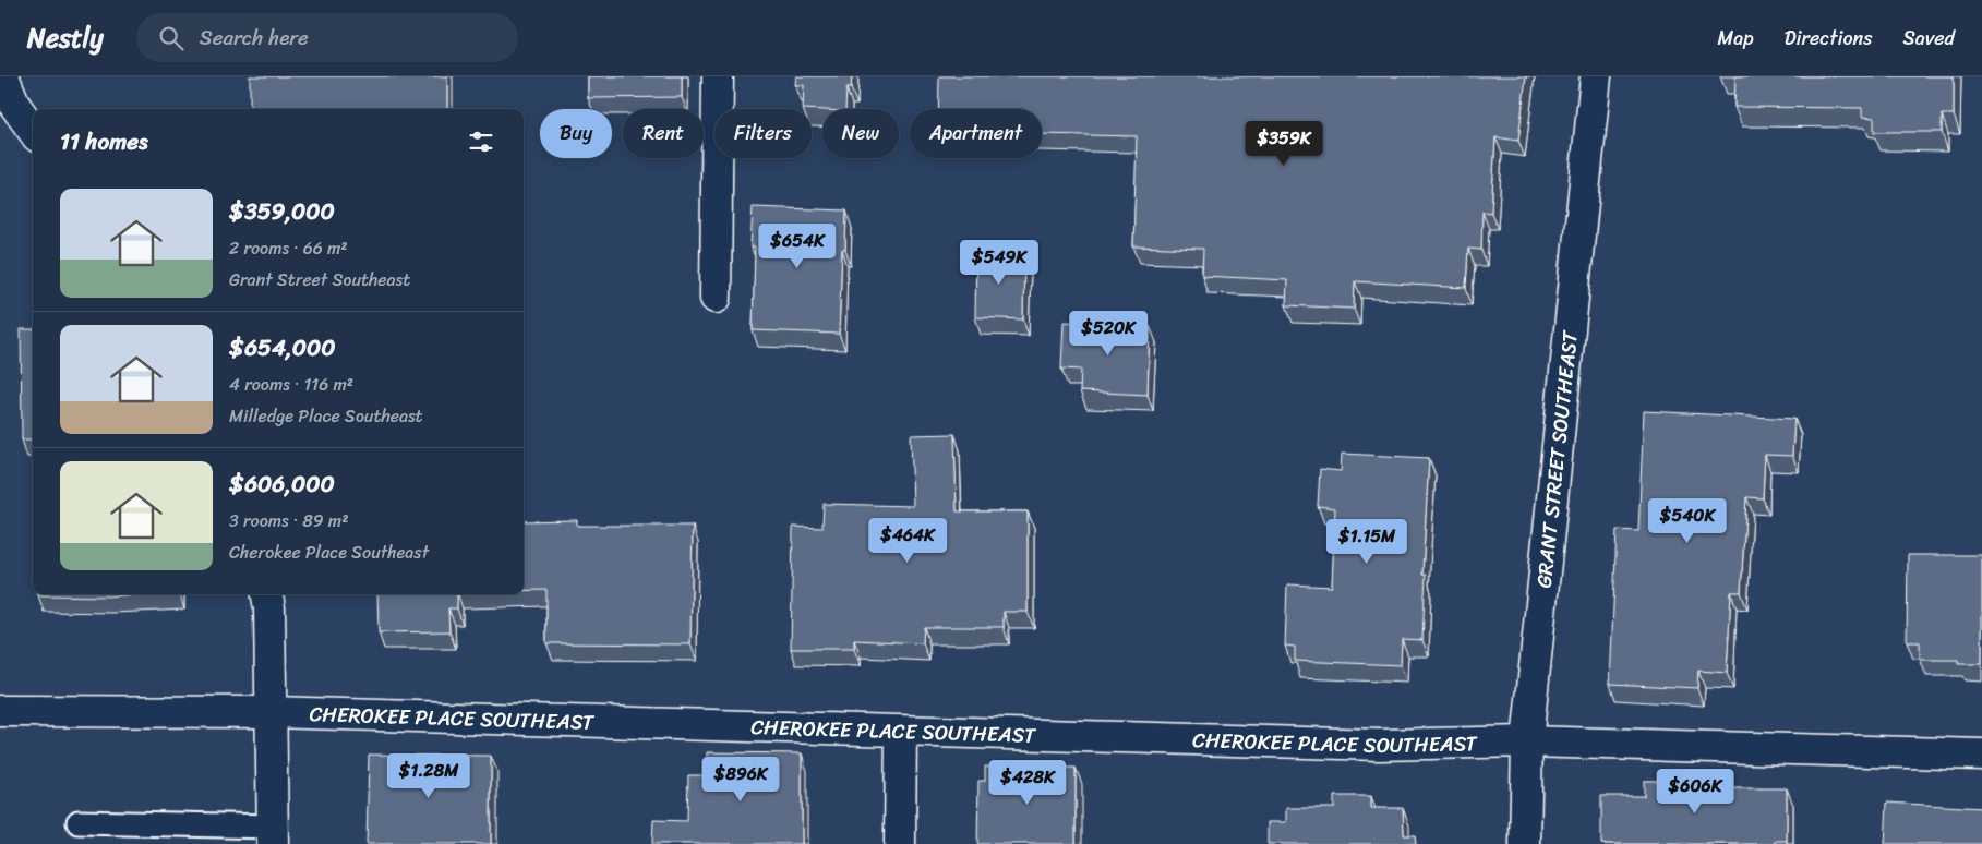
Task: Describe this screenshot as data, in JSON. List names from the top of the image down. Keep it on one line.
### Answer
{"streets":{"street":["GRANT STREET SOUTHEAST","CHEROKEE PLACE SOUTHEAST"]},"crossings":[["GRANT STREET SOUTHEAST","CHEROKEE PLACE SOUTHEAST"]],"page":{"header":"Nestly","search":"Search here","nav":["Map","Directions","Saved"],"chip":["Buy","Rent","Filters","New","Apartment"],"heading":"11 homes","price":["$359K","$654K","$549K","$520K","$540K","$464K","$1.15M","$1.28M","$896K","$428K","$606K"],"list":[{"name":"$359,000","note":"2 rooms · 66 m² · Grant Street Southeast"},{"name":"$654,000","note":"4 rooms · 116 m² · Milledge Place Southeast"},{"name":"$606,000","note":"3 rooms · 89 m² · Cherokee Place Southeast"}]}}
